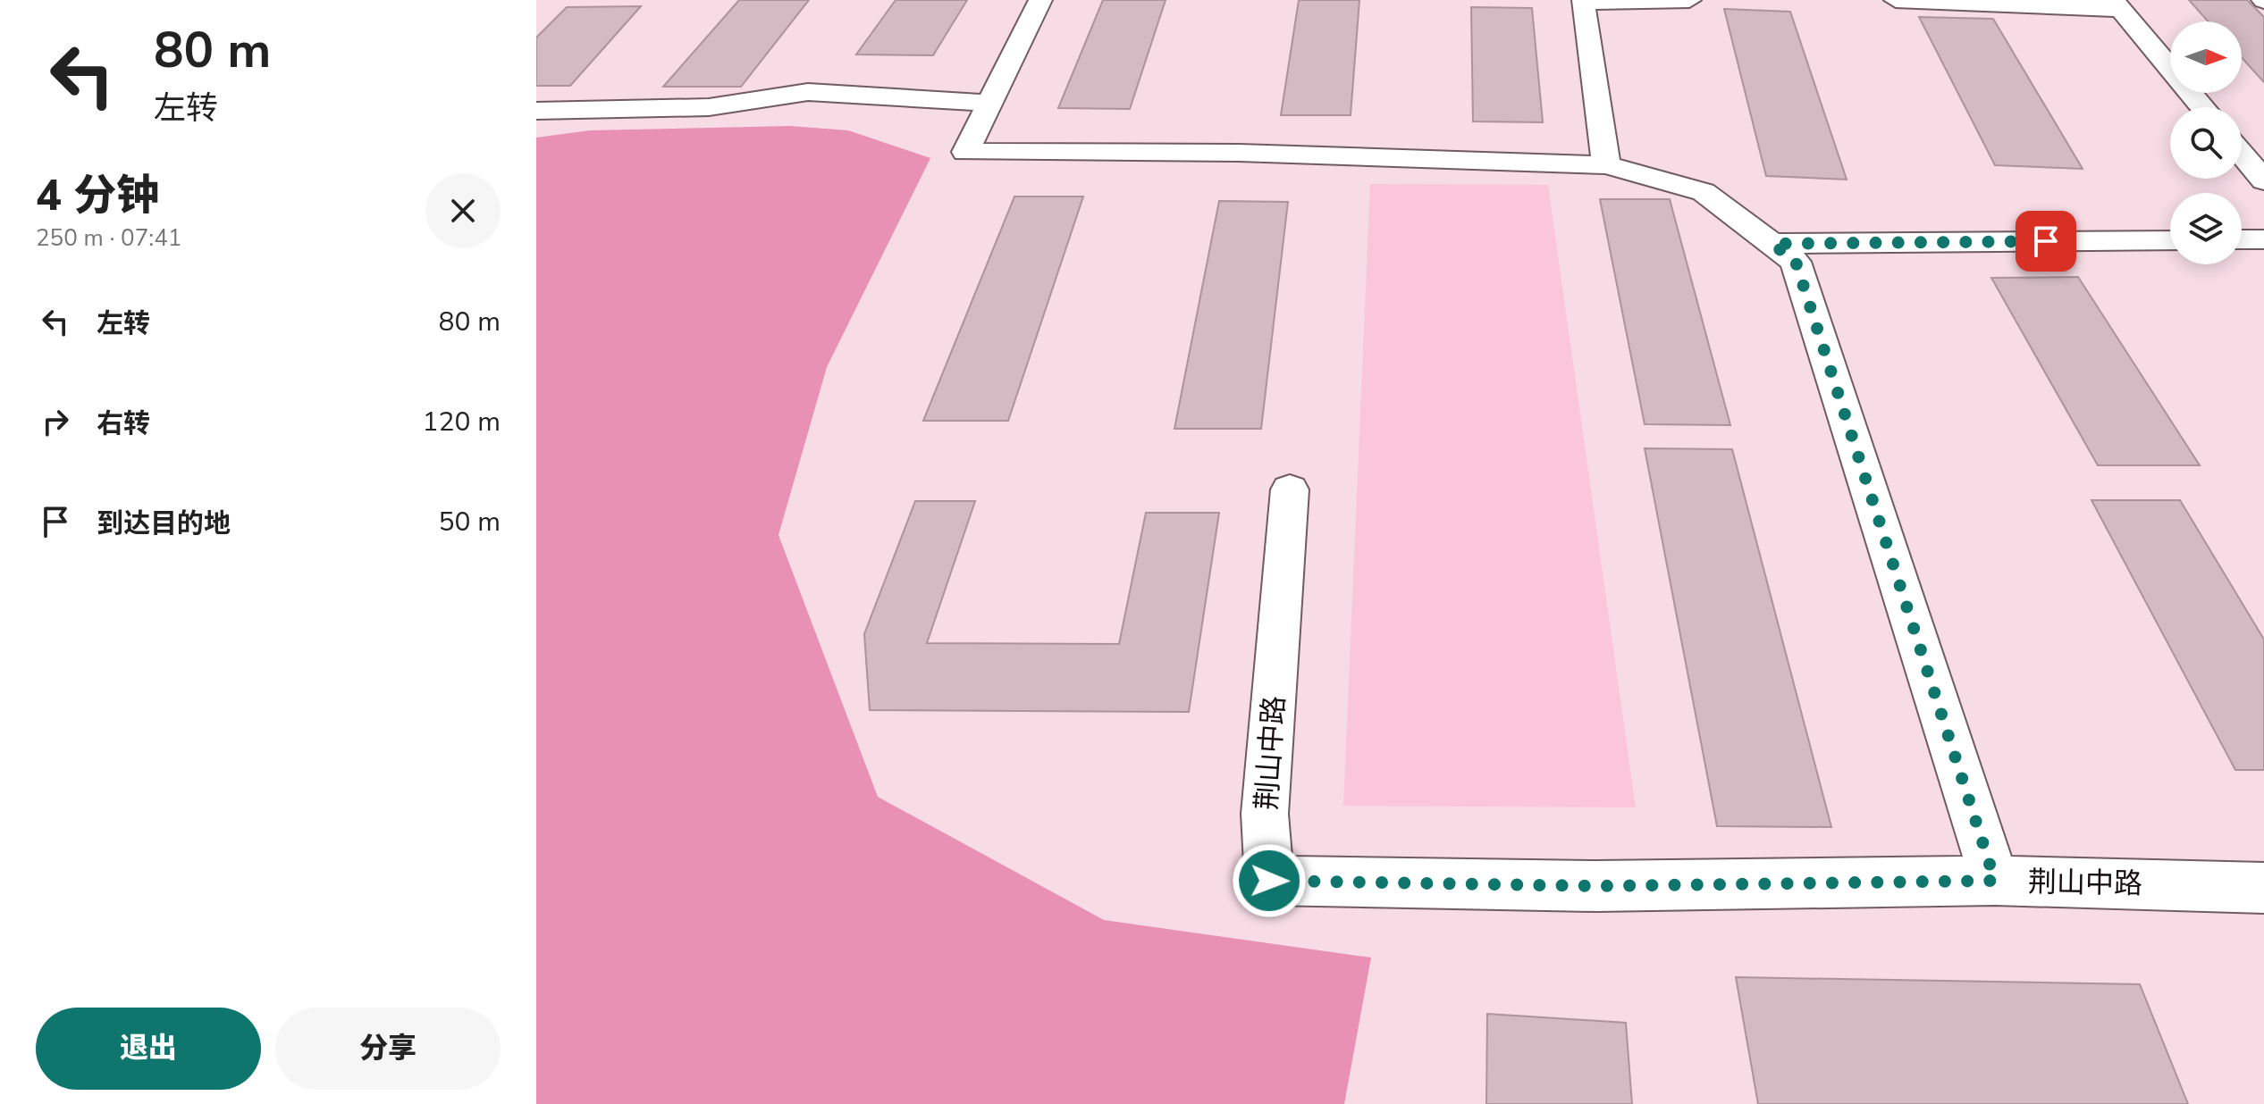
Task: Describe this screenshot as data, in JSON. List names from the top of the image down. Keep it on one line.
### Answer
{"streets":{"street":["荆山中路"]},"north":"right","page":{"turn":["80 m","左转"],"heading":["4 分钟","250 m · 07:41"],"list":[{"name":"左转","value":"80 m"},{"name":"右转","value":"120 m"},{"name":"到达目的地","value":"50 m"}],"buttons":["退出","分享"]}}
